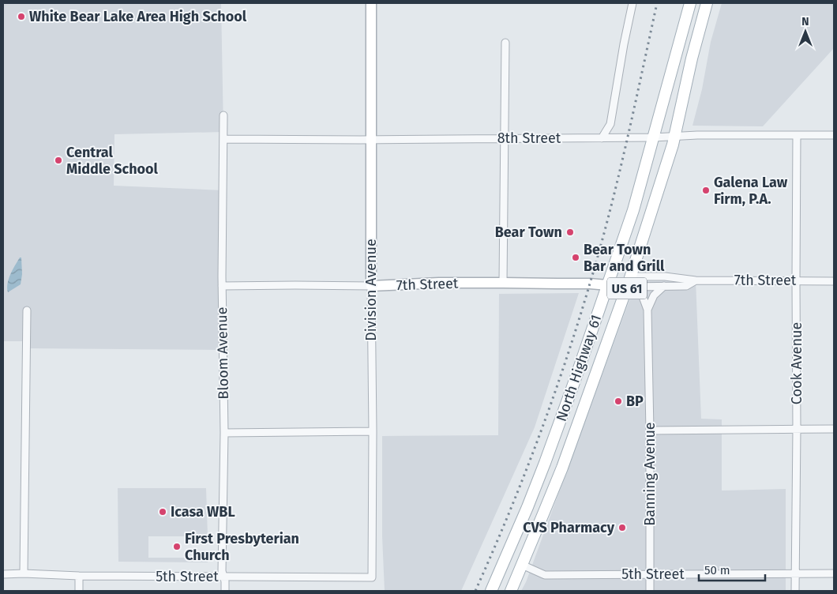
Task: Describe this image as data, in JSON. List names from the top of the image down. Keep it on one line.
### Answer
{"streets":{"main road":["US 61","North Highway 61"],"street":["8th Street","7th Street","Division Avenue","Bloom Avenue","Cook Avenue","Banning Avenue","5th Street"]},"crossings":[["8th Street","Division Avenue"],["8th Street","Bloom Avenue"],["8th Street","Cook Avenue"],["8th Street","North Highway 61"],["7th Street","Division Avenue"],["7th Street","Bloom Avenue"],["7th Street","Cook Avenue"],["7th Street","North Highway 61"],["7th Street","Banning Avenue"],["Division Avenue","5th Street"],["Bloom Avenue","5th Street"],["Cook Avenue","5th Street"],["North Highway 61","Banning Avenue"],["North Highway 61","5th Street"],["Banning Avenue","5th Street"]],"places":["White Bear Lake Area High School","Central Middle School","Galena Law Firm, P.A.","Bear Town","Bear Town Bar and Grill","BP","Icasa WBL","CVS Pharmacy","First Presbyterian Church"],"scale_bar":"50 m","north":"top"}
